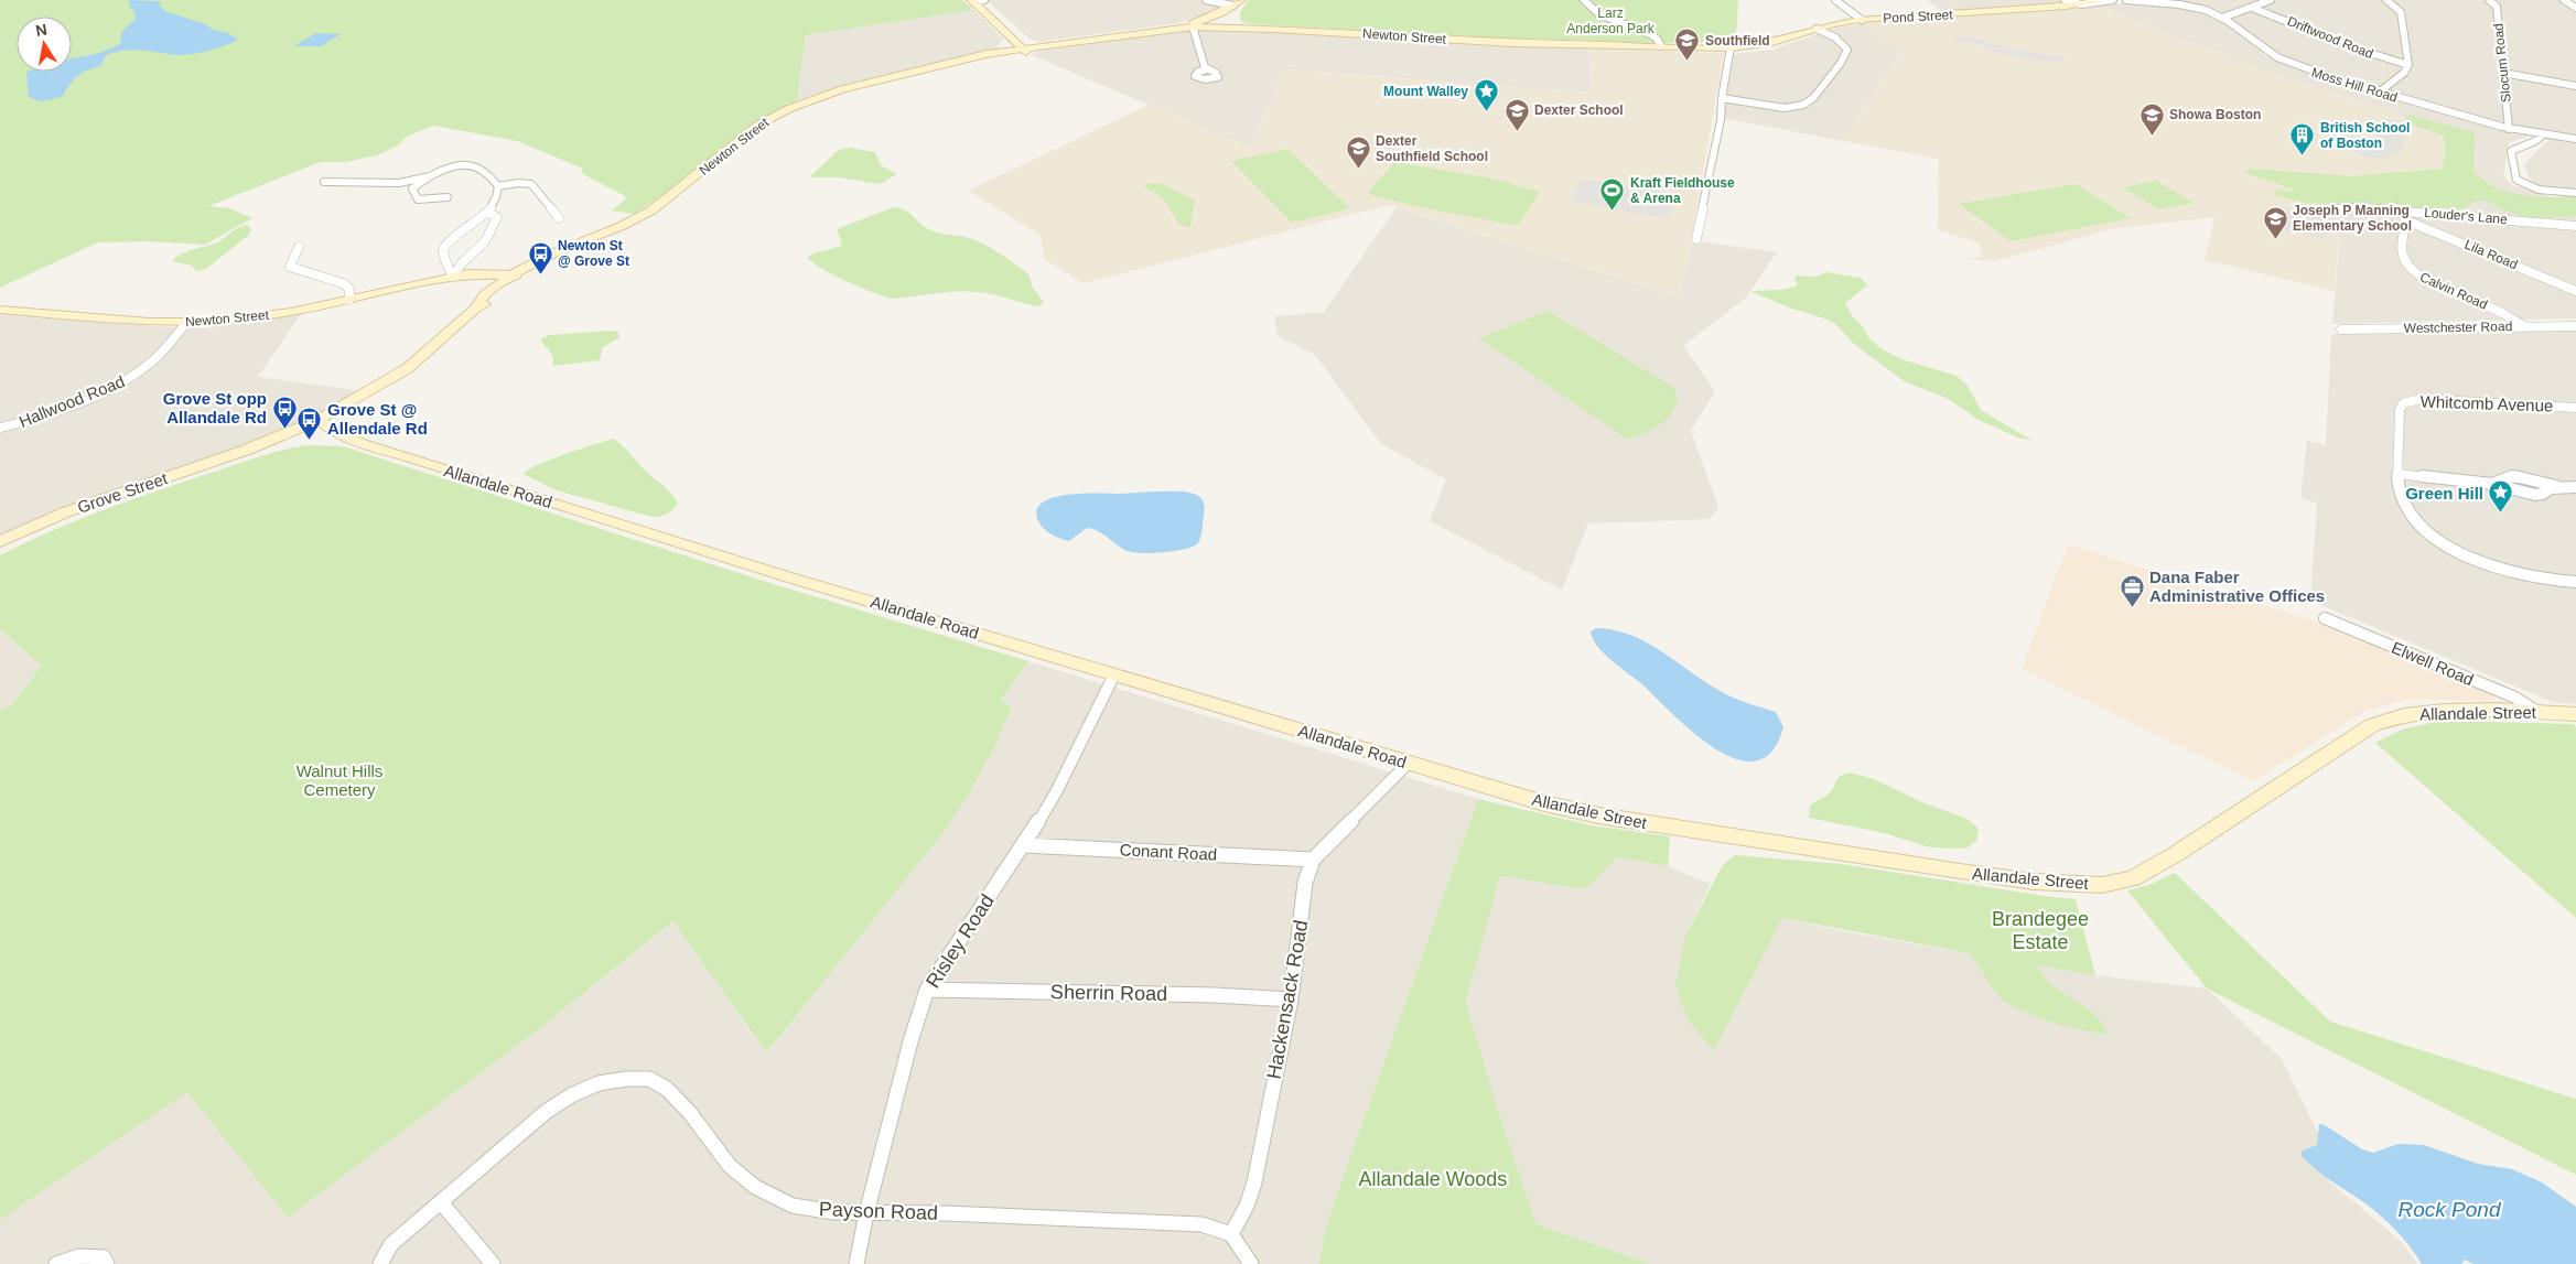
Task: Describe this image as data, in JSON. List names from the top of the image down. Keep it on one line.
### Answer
{"streets":{"main road":["Pond Street","Newton Street","Allandale Road","Grove Street","Allandale Street"],"street":["Driftwood Road","Slocum Road","Moss Hill Road","Louder's Lane","Lila Road","Calvin Road","Westchester Road","Hallwood Road","Whitcomb Avenue","Elwell Road","Conant Road","Risley Road","Sherrin Road","Hackensack Road","Payson Road"]},"crossings":[["Pond Street","Newton Street"],["Newton Street","Hallwood Road"],["Newton Street","Grove Street"],["Slocum Road","Moss Hill Road"],["Lila Road","Calvin Road"],["Calvin Road","Westchester Road"],["Allandale Road","Grove Street"],["Allandale Road","Allandale Street"],["Allandale Road","Risley Road"],["Allandale Road","Hackensack Road"],["Elwell Road","Allandale Street"],["Conant Road","Risley Road"],["Conant Road","Hackensack Road"],["Risley Road","Sherrin Road"],["Risley Road","Payson Road"],["Sherrin Road","Hackensack Road"],["Hackensack Road","Payson Road"]],"water":["Rock Pond"],"parks":["Larz Anderson Park","Walnut Hills Cemetery","Brandegee Estate","Allandale Woods"],"places":{"school or university":["Southfield","Dexter School","Showa Boston","Dexter Southfield School","Joseph P Manning Elementary School"],"place":["Mount Walley","Green Hill"],"building":["British School of Boston"],"sports":["Kraft Fieldhouse & Arena"],"bus stop":["Newton St @ Grove St","Grove St opp Allandale Rd","Grove St @ Allendale Rd"],"office":["Dana Faber Administrative Offices"]},"north":"top"}
